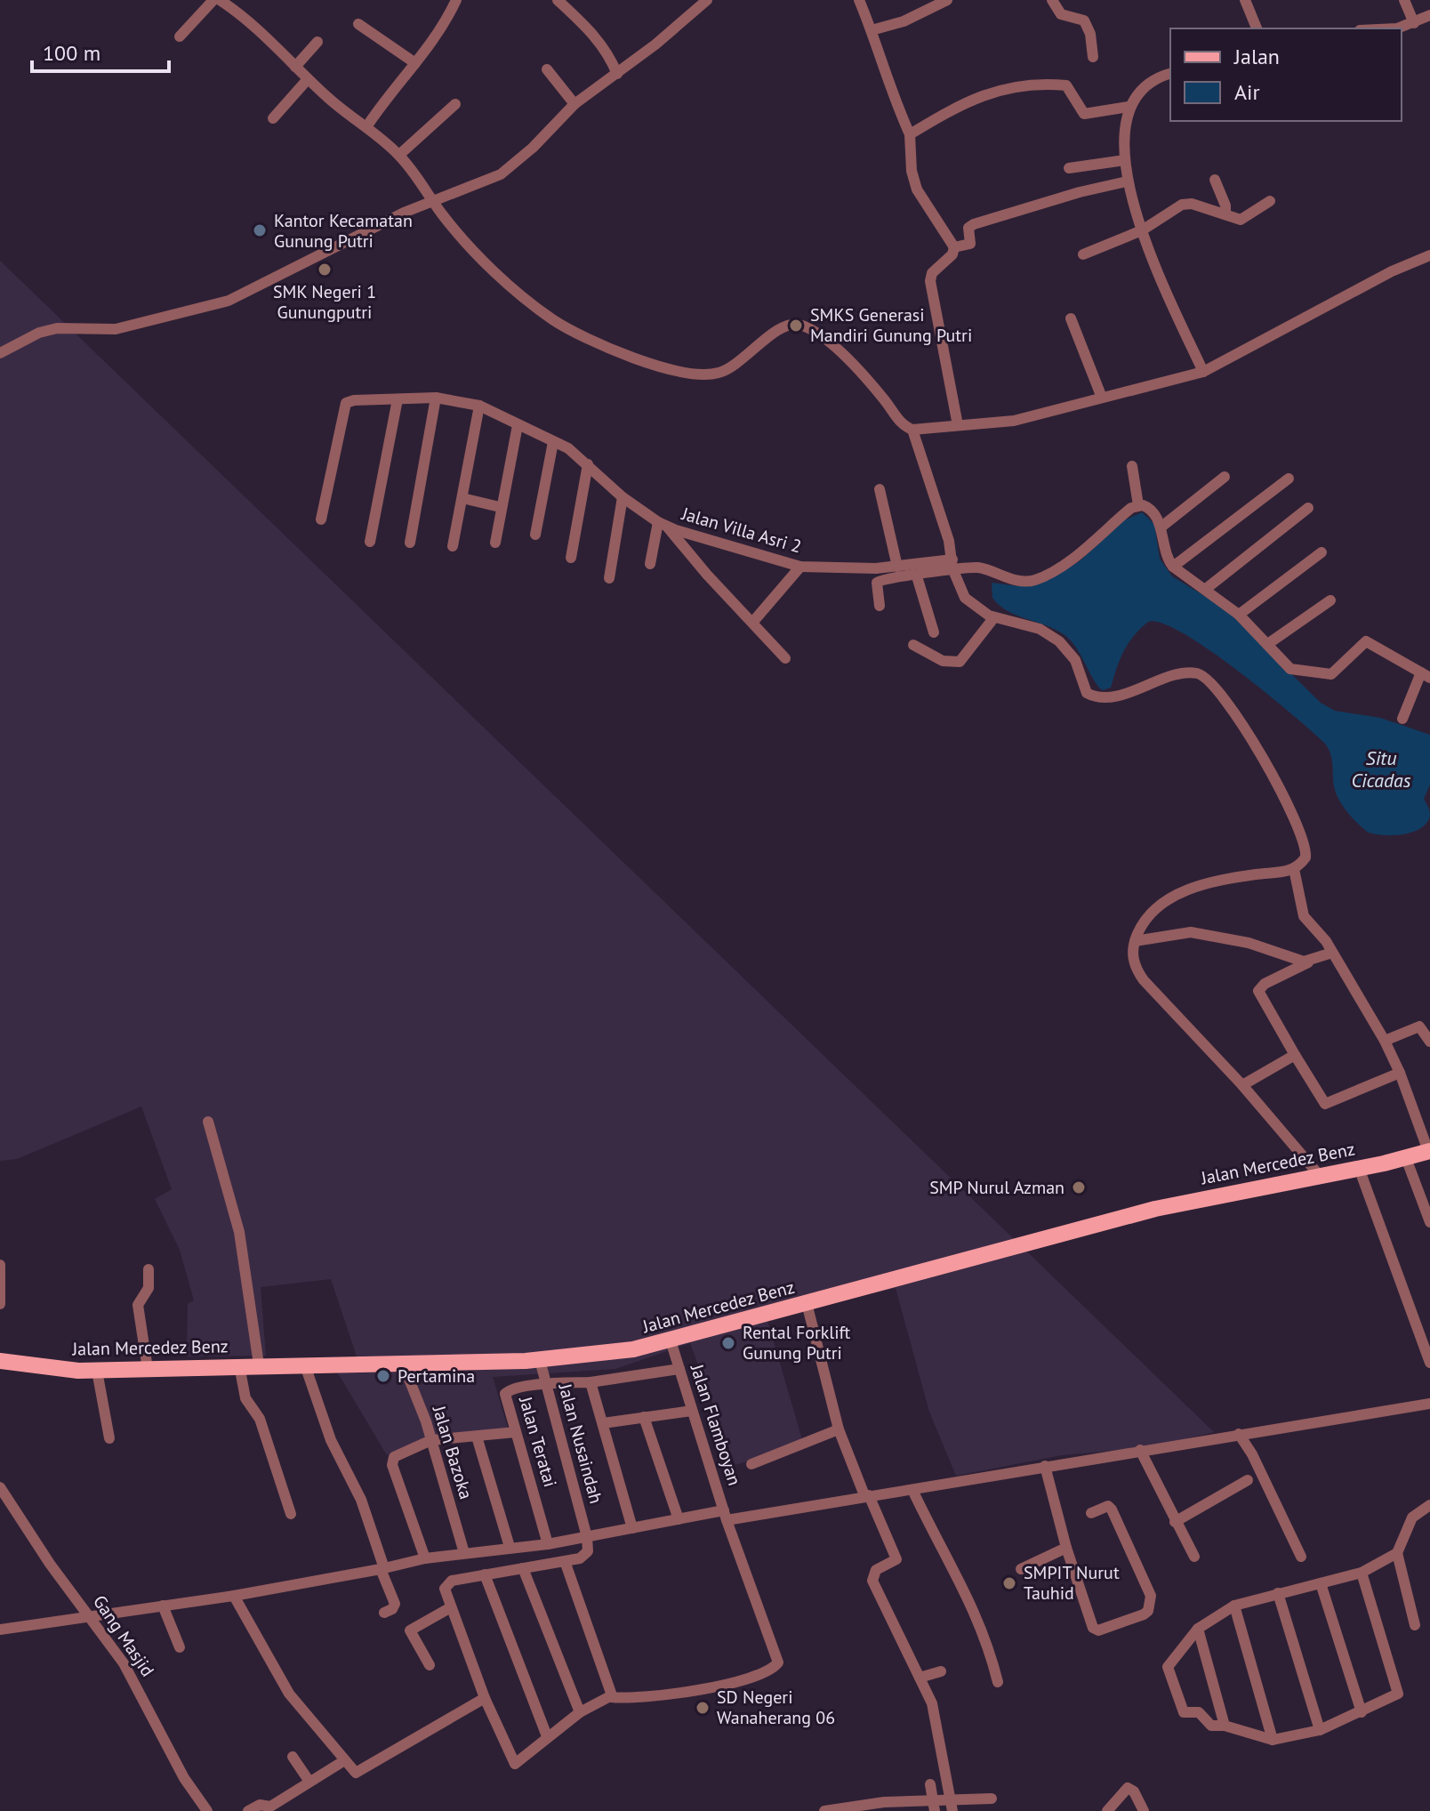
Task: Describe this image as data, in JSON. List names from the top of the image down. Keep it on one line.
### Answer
{"streets":{"main road":["Jalan Mercedez Benz"],"street":["Jalan Villa Asri 2","Jalan Flamboyan","Jalan Teratai","Jalan Nusaindah","Jalan Bazoka","Gang Masjid"]},"crossings":[["Jalan Mercedez Benz","Jalan Flamboyan"],["Jalan Mercedez Benz","Jalan Nusaindah"],["Jalan Mercedez Benz","Jalan Bazoka"],["Jalan Flamboyan","Jalan Teratai"],["Jalan Teratai","Jalan Nusaindah"]],"water":["Situ Cicadas"],"places":["Kantor Kecamatan Gunung Putri","SMK Negeri 1 Gunungputri","SMKS Generasi Mandiri Gunung Putri","SMP Nurul Azman","Rental Forklift Gunung Putri","Pertamina","SMPIT Nurut Tauhid","SD Negeri Wanaherang 06"],"legend":["Jalan","Air"],"scale_bar":"100 m"}
